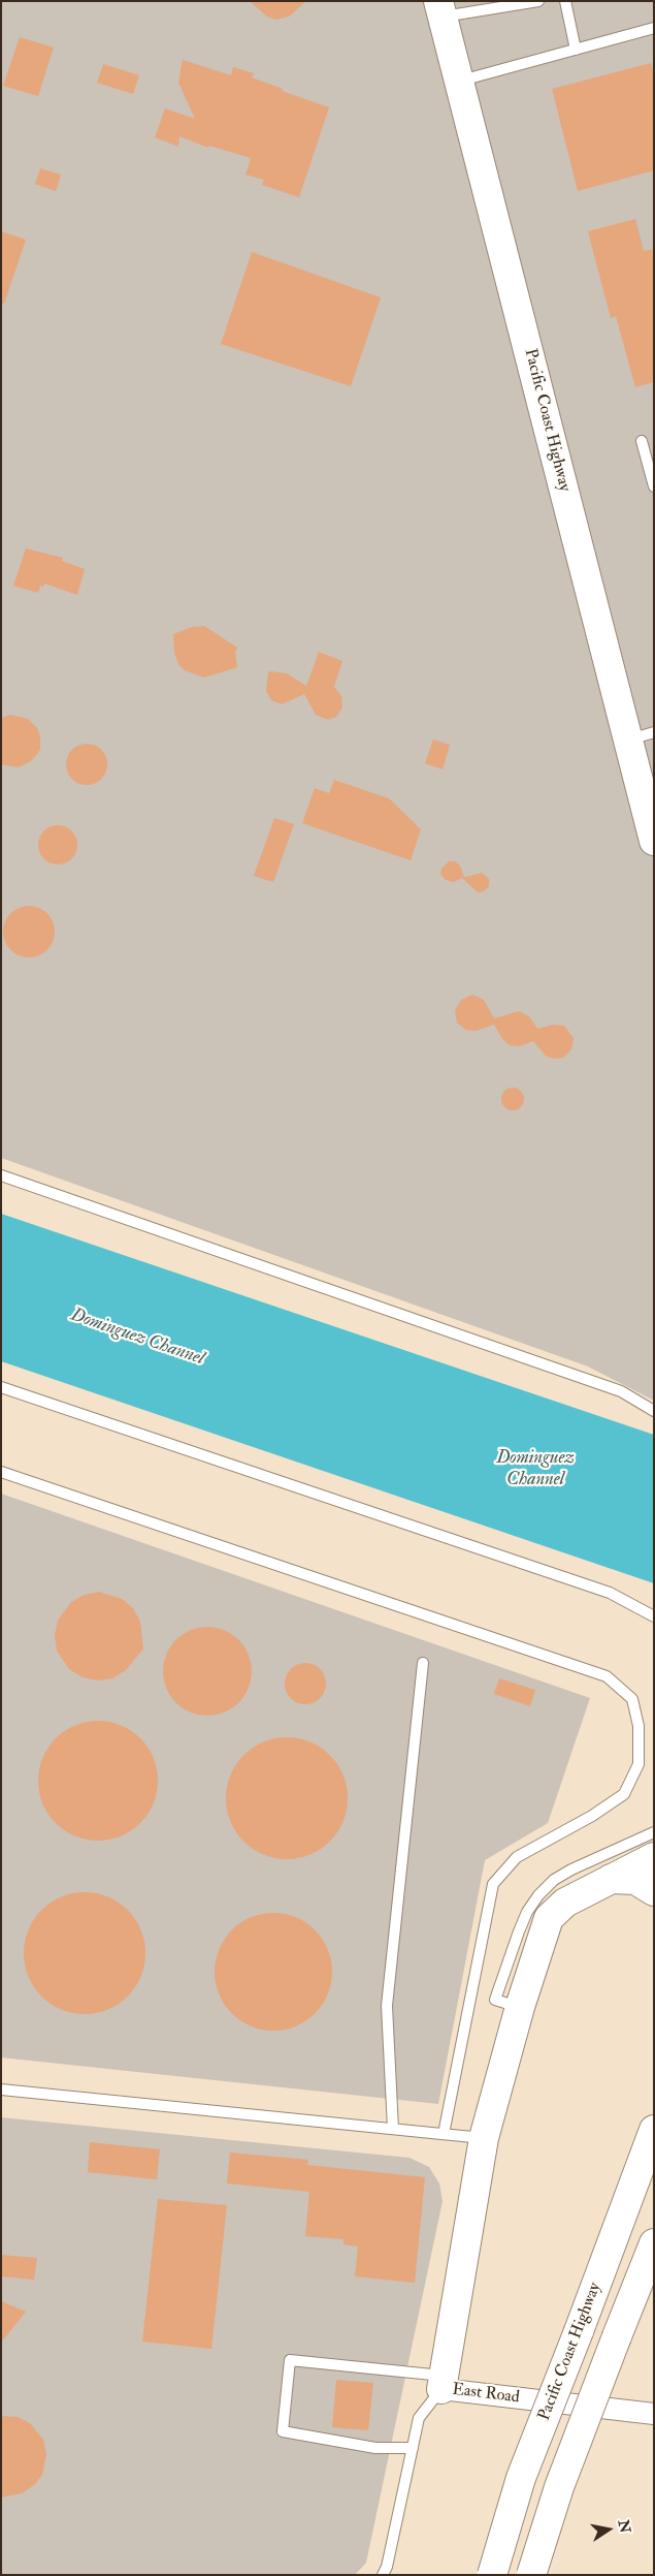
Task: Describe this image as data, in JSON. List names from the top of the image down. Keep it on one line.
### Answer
{"streets":{"highway":["Pacific Coast Highway"],"street":["East Road"]},"water":["Dominguez Channel"],"north":"right"}
